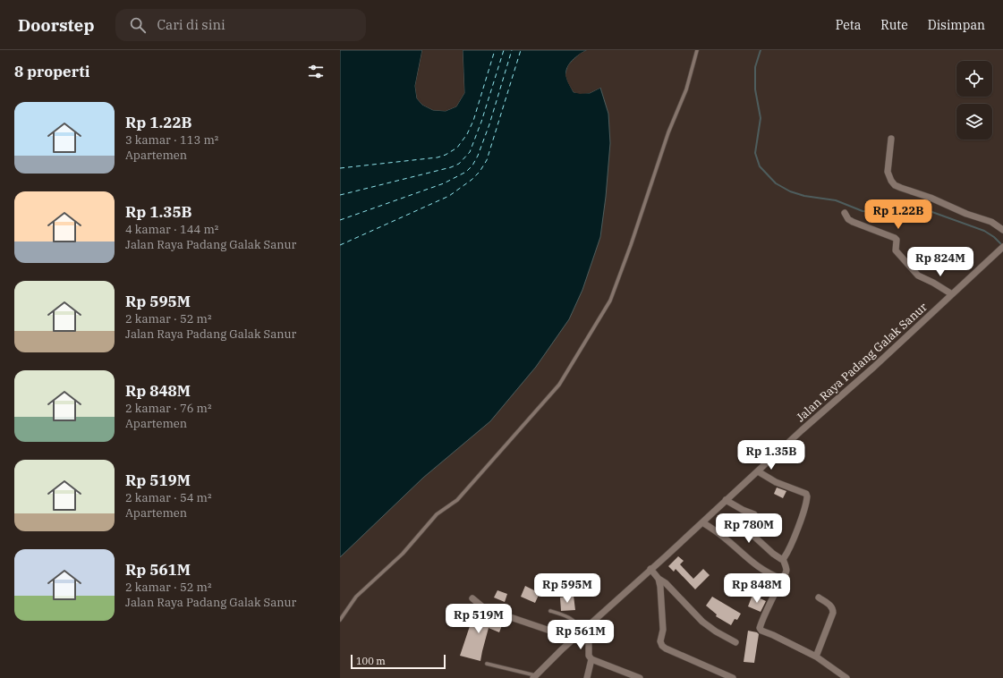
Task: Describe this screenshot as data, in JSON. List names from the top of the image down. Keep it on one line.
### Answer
{"streets":{"street":["Jalan Raya Padang Galak Sanur"]},"scale_bar":"100 m","page":{"header":"Doorstep","search":"Cari di sini","nav":["Peta","Rute","Disimpan"],"heading":"8 properti","list":[{"name":"Rp 1.22B","note":"3 kamar · 113 m² · Apartemen"},{"name":"Rp 1.35B","note":"4 kamar · 144 m² · Jalan Raya Padang Galak Sanur"},{"name":"Rp 595M","note":"2 kamar · 52 m² · Jalan Raya Padang Galak Sanur"},{"name":"Rp 848M","note":"2 kamar · 76 m² · Apartemen"},{"name":"Rp 519M","note":"2 kamar · 54 m² · Apartemen"},{"name":"Rp 561M","note":"2 kamar · 52 m² · Jalan Raya Padang Galak Sanur"}],"price":["Rp 1.22B","Rp 824M","Rp 1.35B","Rp 780M","Rp 595M","Rp 848M","Rp 519M","Rp 561M"],"scale":"100 m"}}
